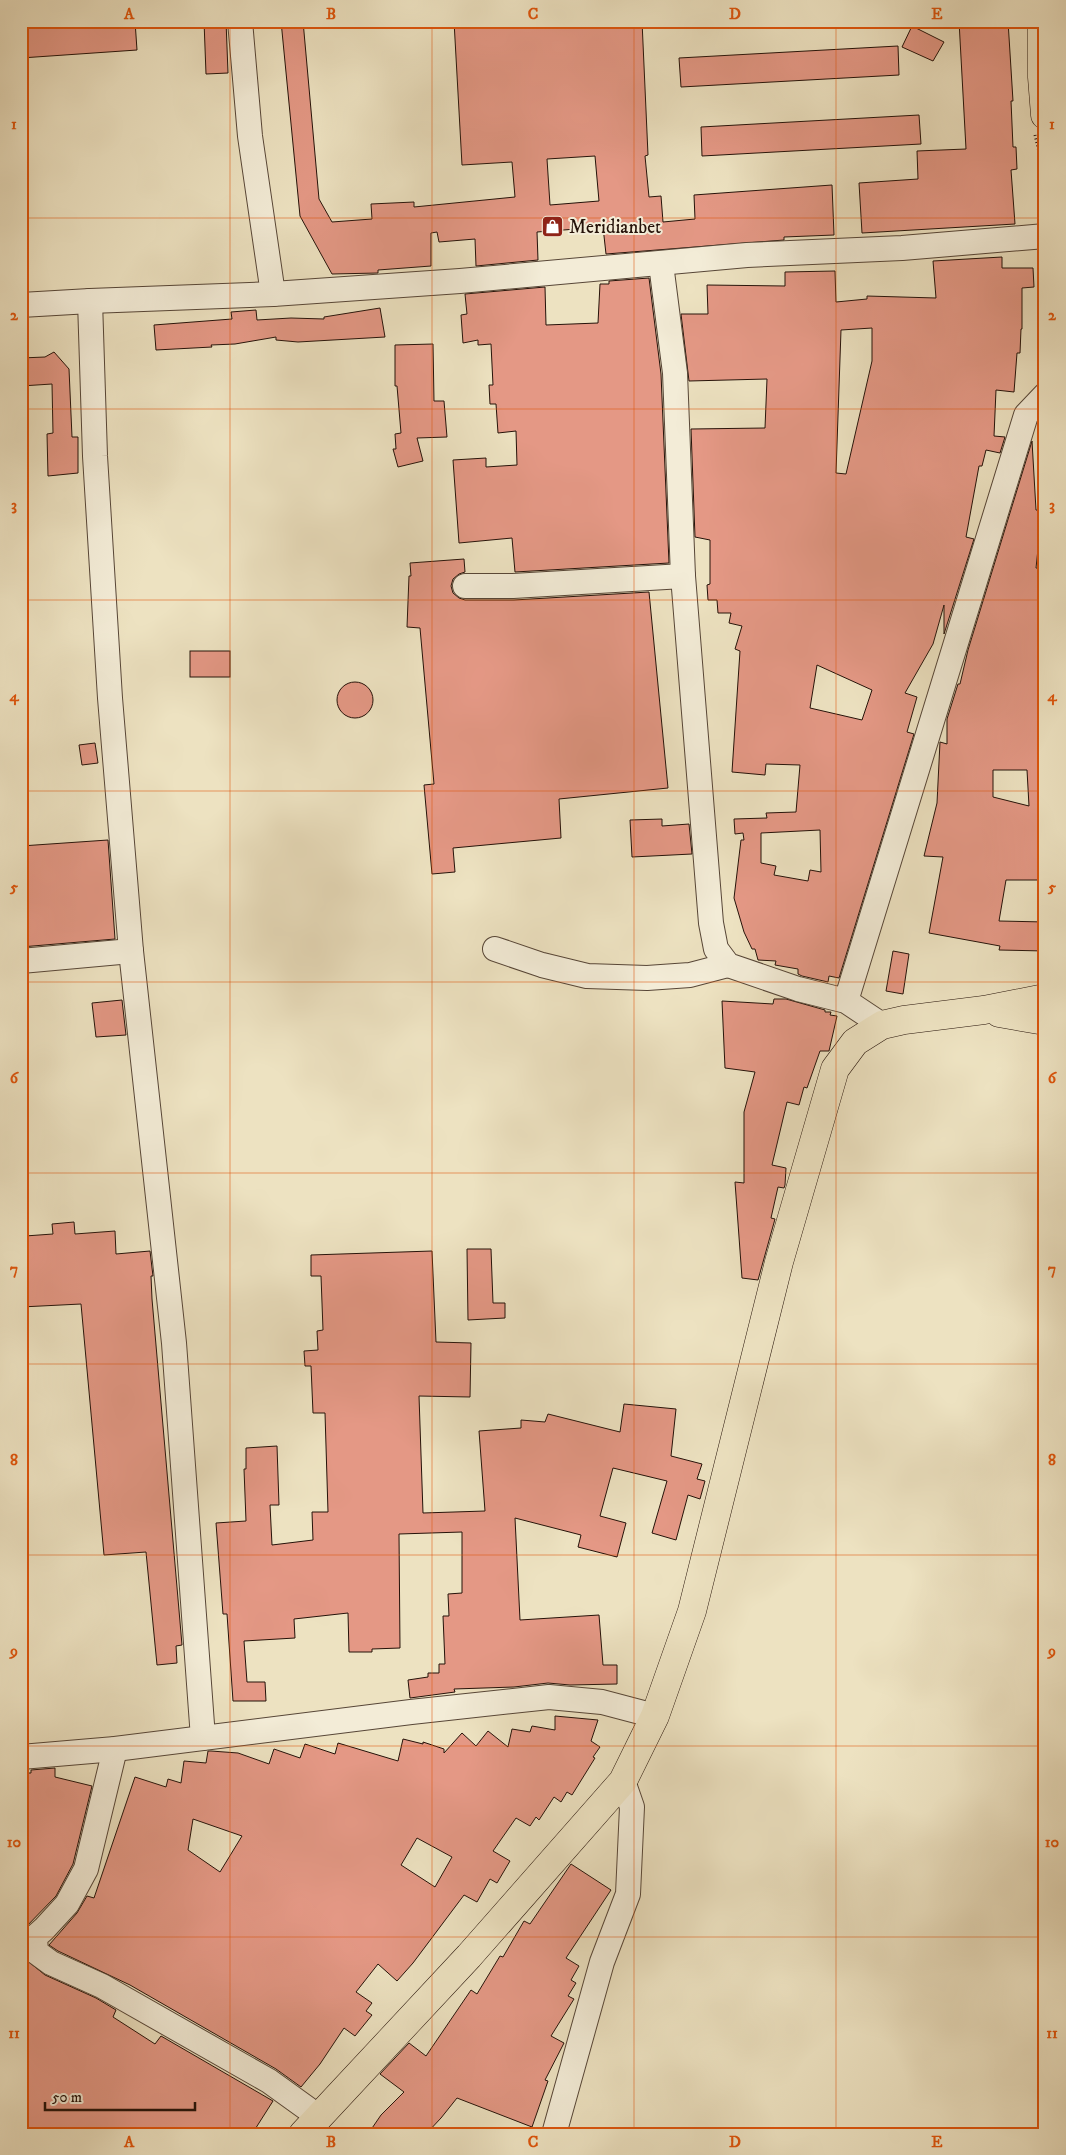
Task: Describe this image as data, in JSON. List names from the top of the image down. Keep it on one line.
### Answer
{"places":{"shop":["Meridianbet"]},"scale_bar":"50 m","grid":{"columns":["A","B","C","D","E"],"rows":["1","2","3","4","5","6","7","8","9","10","11"]}}
